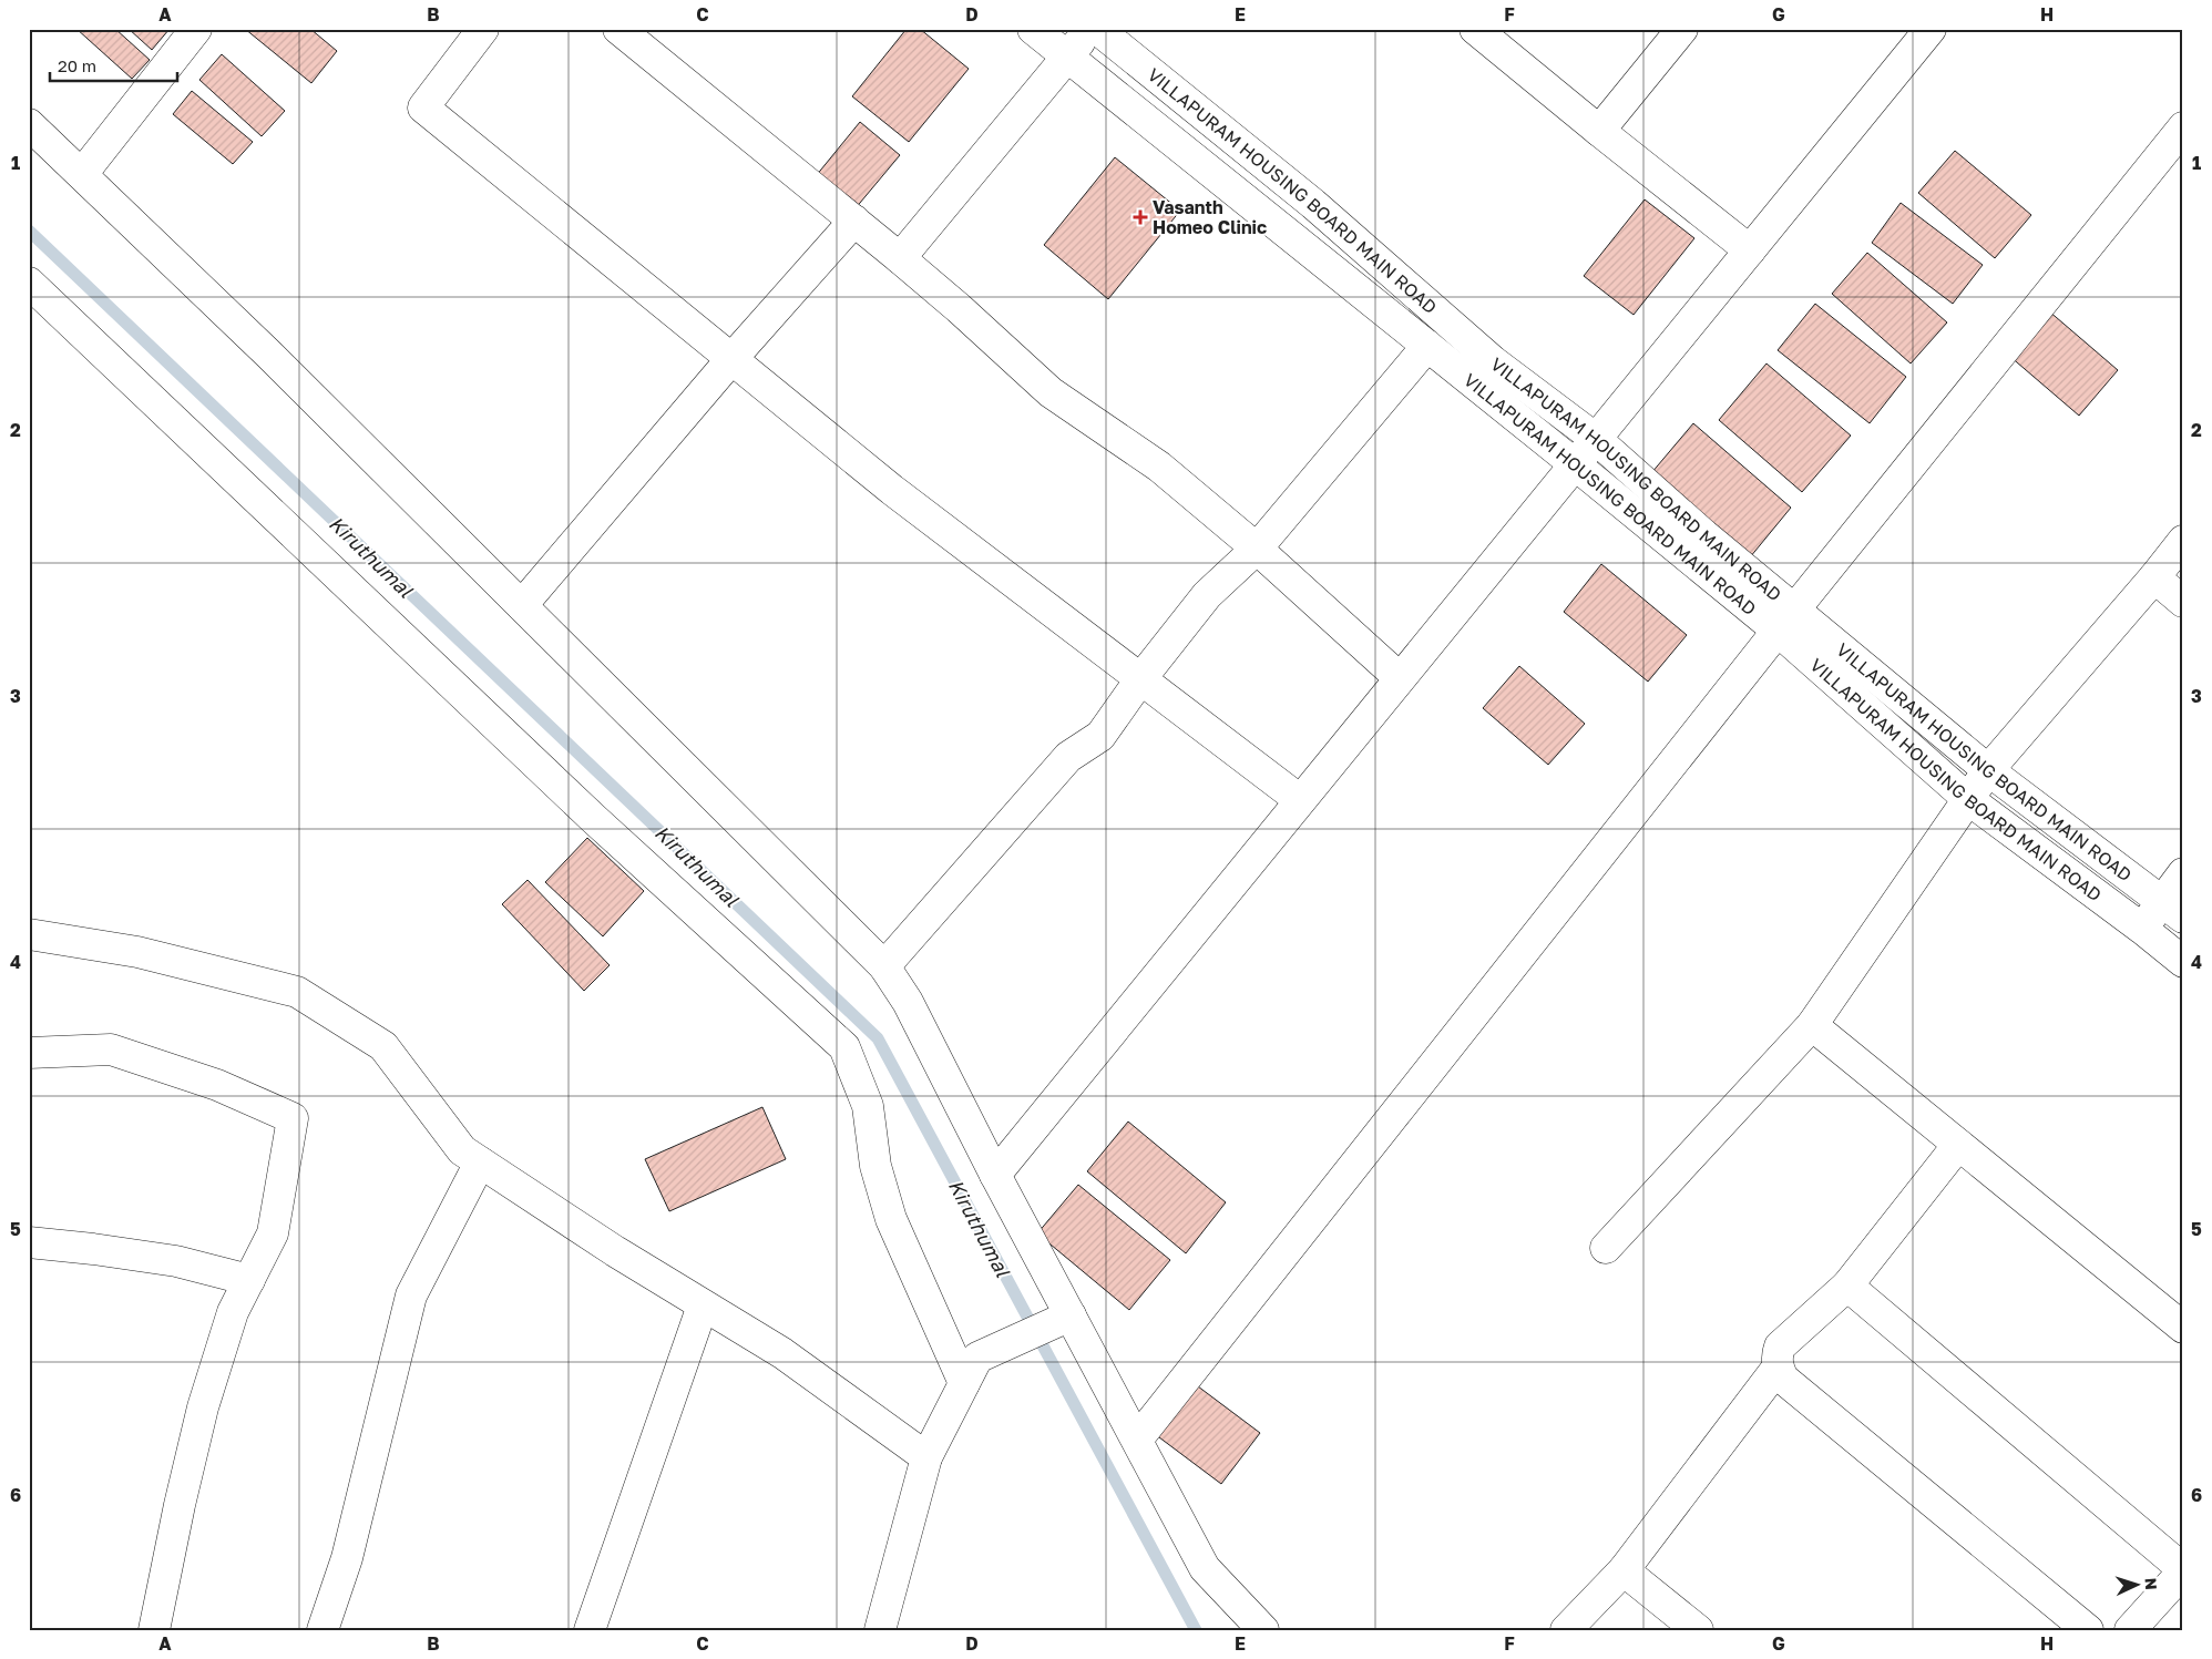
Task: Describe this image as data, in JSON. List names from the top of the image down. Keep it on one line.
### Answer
{"streets":{"street":["VILLAPURAM HOUSING BOARD MAIN ROAD"]},"water":["Kiruthumal"],"places":{"health":["Vasanth Homeo Clinic"]},"scale_bar":"20 m","north":"right","grid":{"columns":["A","B","C","D","E","F","G","H"],"rows":["1","2","3","4","5","6"]}}
